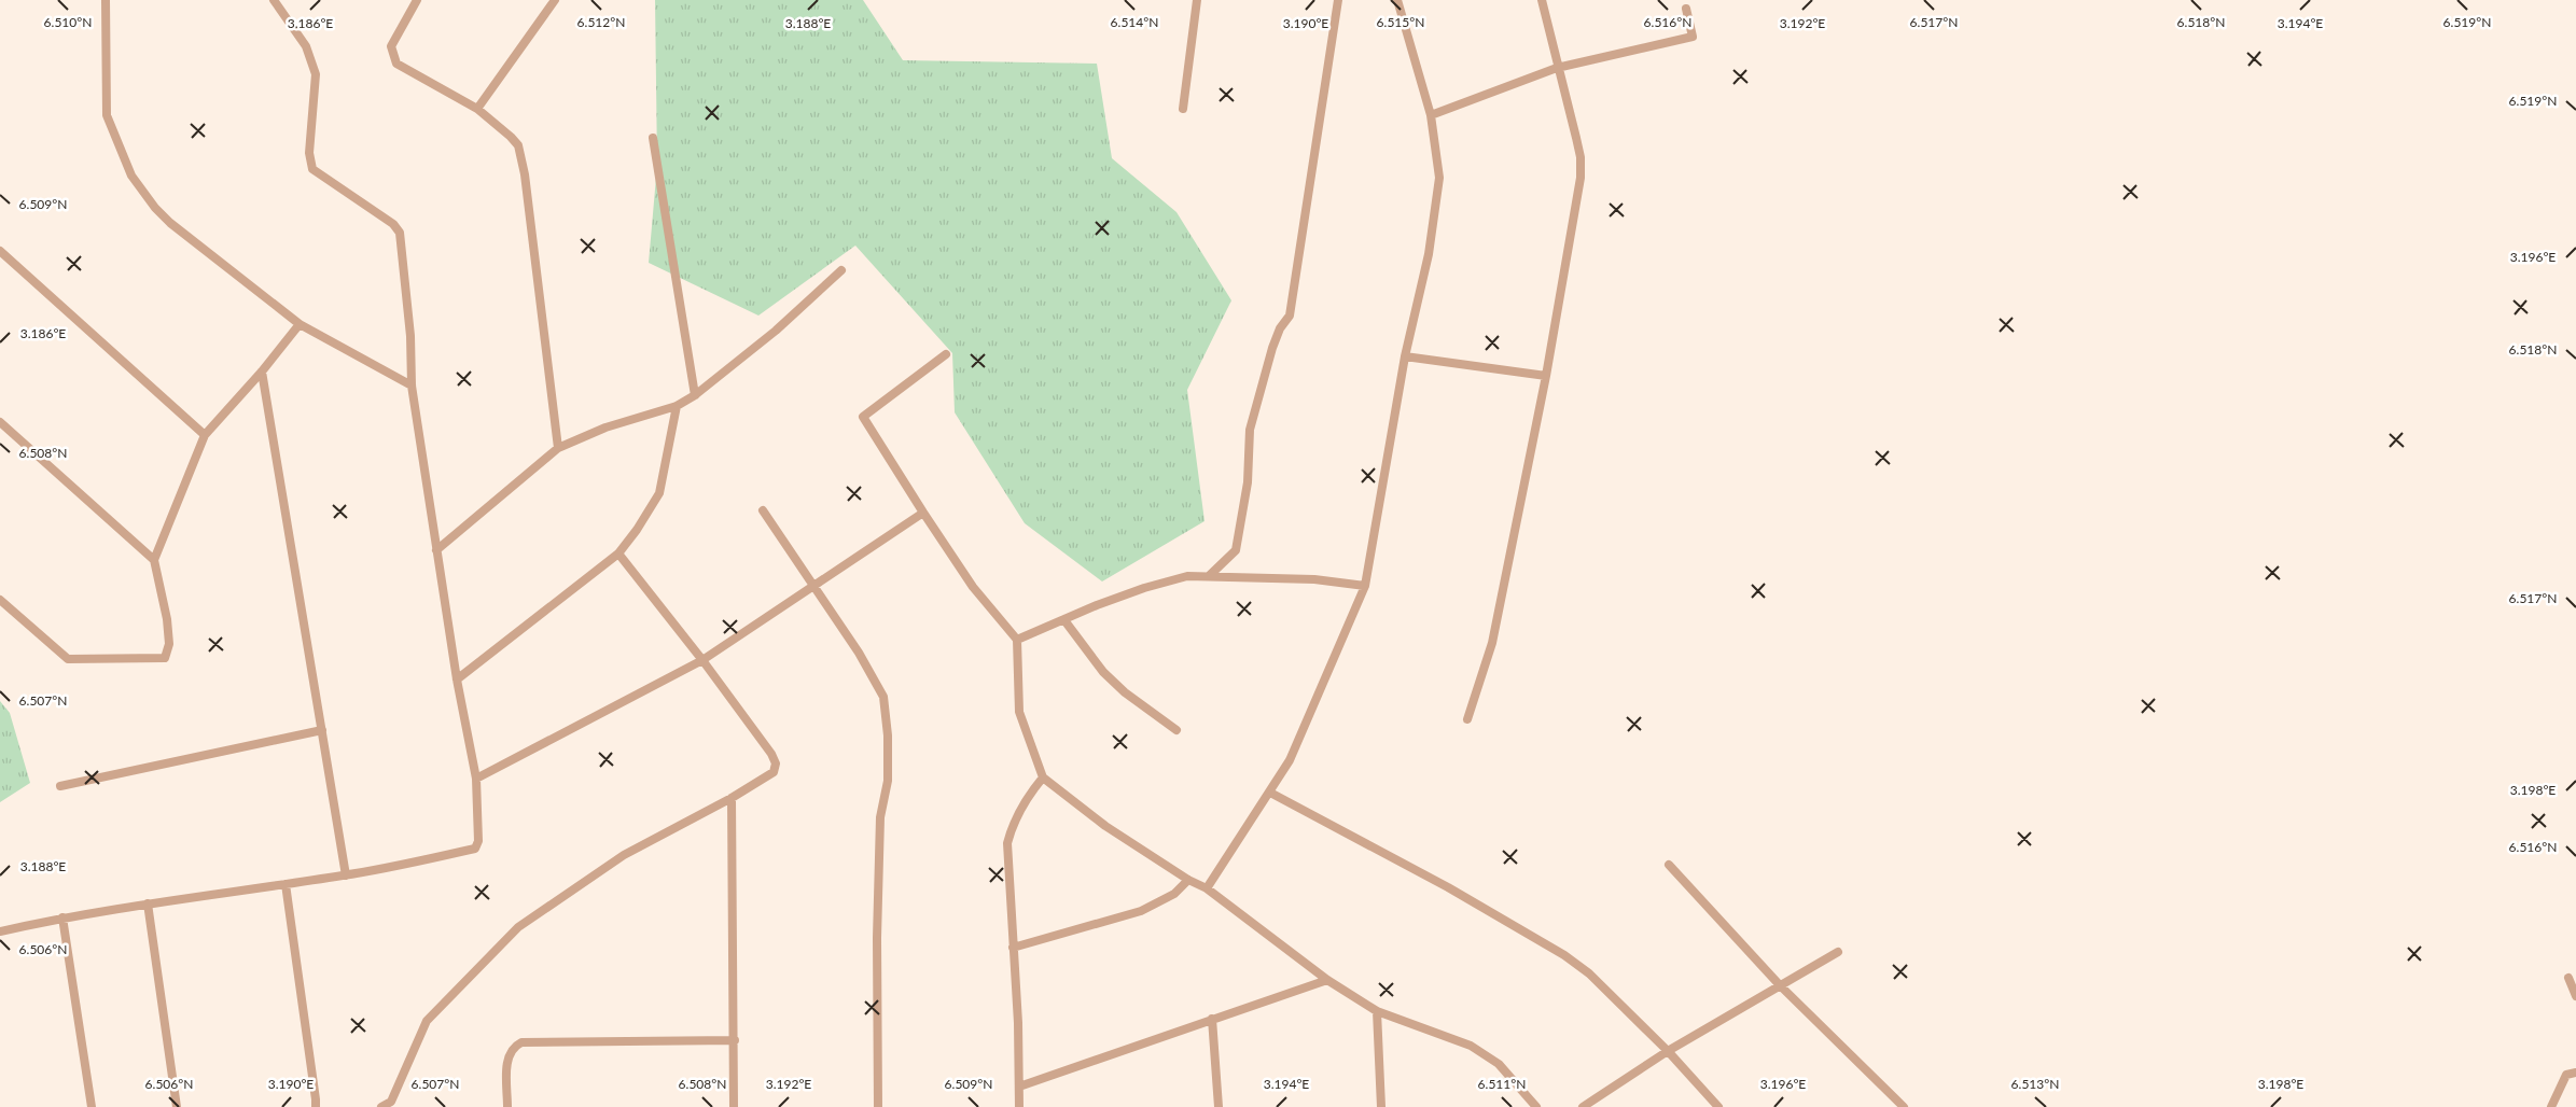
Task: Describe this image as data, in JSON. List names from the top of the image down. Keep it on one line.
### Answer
{"coordinates":["6.510°N","6.512°N","6.514°N","6.517°N","6.515°N","6.516°N","6.518°N","6.519°N","3.186°E","3.188°E","3.190°E","3.192°E","3.194°E","6.509°N","3.196°E","6.508°N","6.507°N","3.198°E","6.506°N","6.511°N","6.513°N"]}
